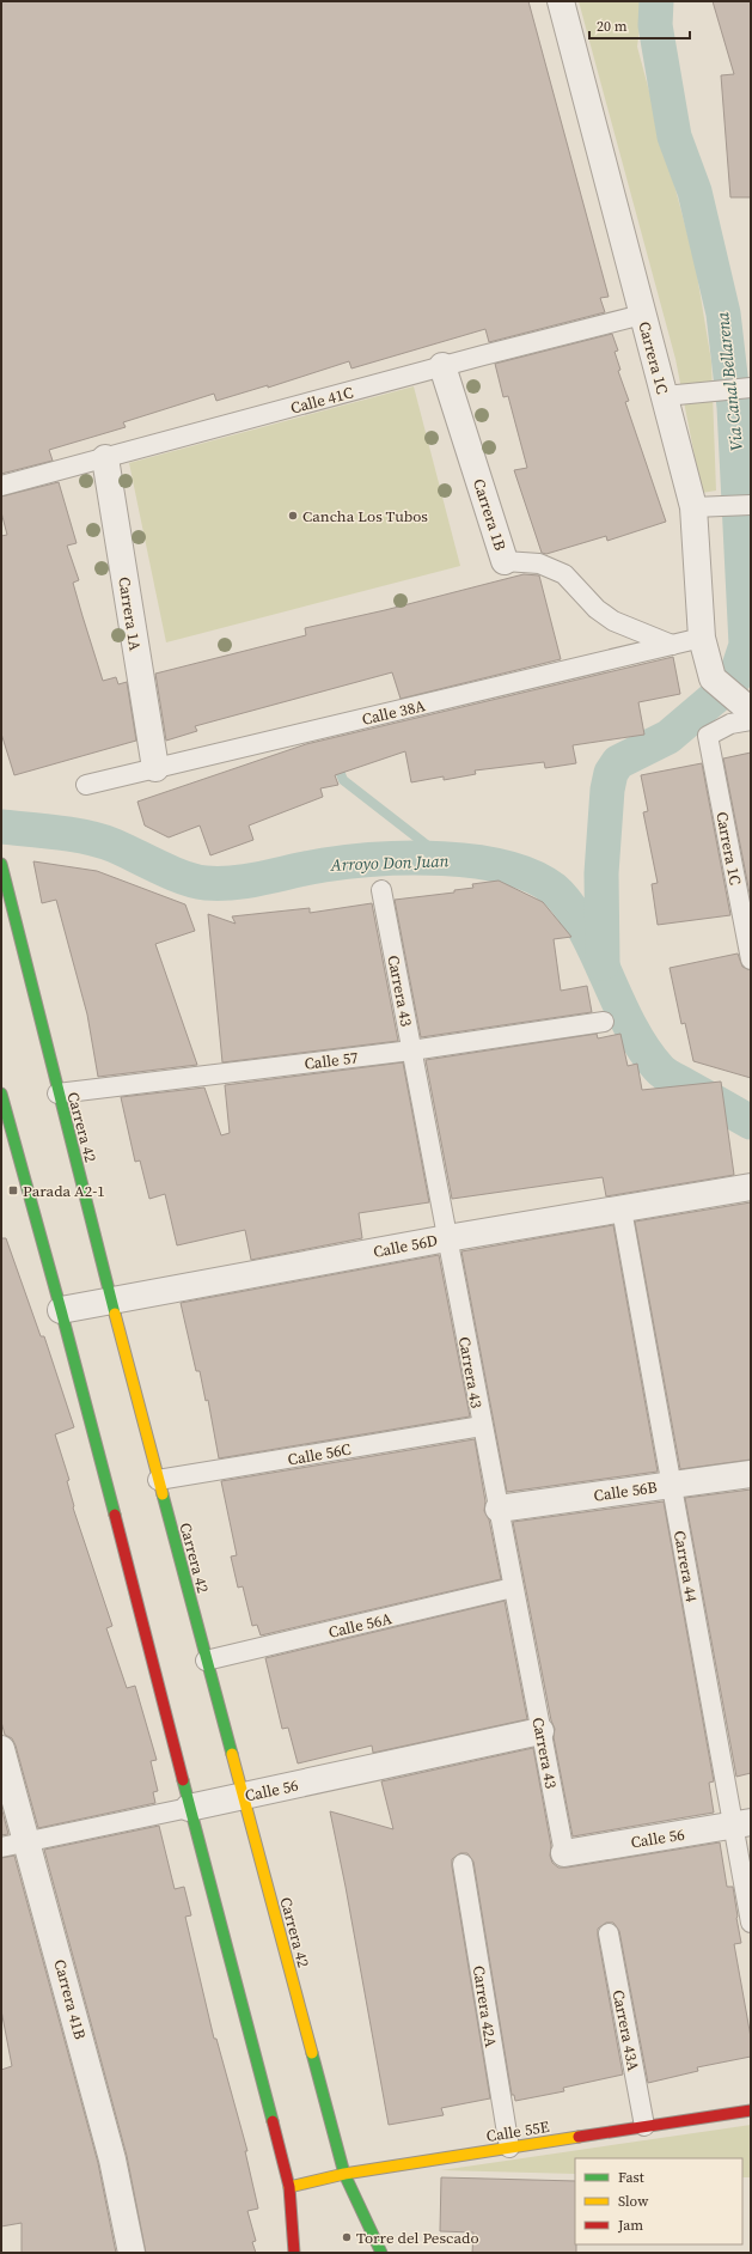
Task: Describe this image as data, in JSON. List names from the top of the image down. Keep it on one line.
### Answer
{"streets":{"street":["Carrera 1C","Carrera 1B","Carrera 1A","Carrera 42","Calle 56D","Calle 56B","Calle 56","Carrera 41B","Calle 55E"],"lane":["Calle 41C","Calle 38A","Carrera 43","Calle 57","Calle 56C","Carrera 44","Calle 56A","Carrera 42A","Carrera 43A"]},"crossings":[["Carrera 1C","Calle 41C"],["Carrera 1C","Calle 38A"],["Calle 41C","Carrera 1B"],["Calle 41C","Carrera 1A"],["Carrera 1B","Calle 38A"],["Carrera 1A","Calle 38A"],["Carrera 43","Calle 57"],["Carrera 43","Calle 56D"],["Carrera 43","Calle 56C"],["Carrera 43","Calle 56B"],["Carrera 43","Calle 56A"],["Carrera 43","Calle 56"],["Calle 57","Carrera 42"],["Carrera 42","Calle 56D"],["Carrera 42","Calle 56C"],["Carrera 42","Calle 56A"],["Carrera 42","Calle 56"],["Carrera 42","Calle 55E"],["Calle 56D","Carrera 44"],["Calle 56B","Carrera 44"],["Carrera 44","Calle 56"],["Calle 56","Carrera 41B"],["Carrera 42A","Calle 55E"],["Carrera 43A","Calle 55E"]],"water":["Via Canal Bellarena","Arroyo Don Juan"],"places":{"other":["Cancha Los Tubos","Torre del Pescado"],"transit":["Parada A2-1"]},"legend":["Fast","Slow","Jam"],"scale_bar":"20 m"}
